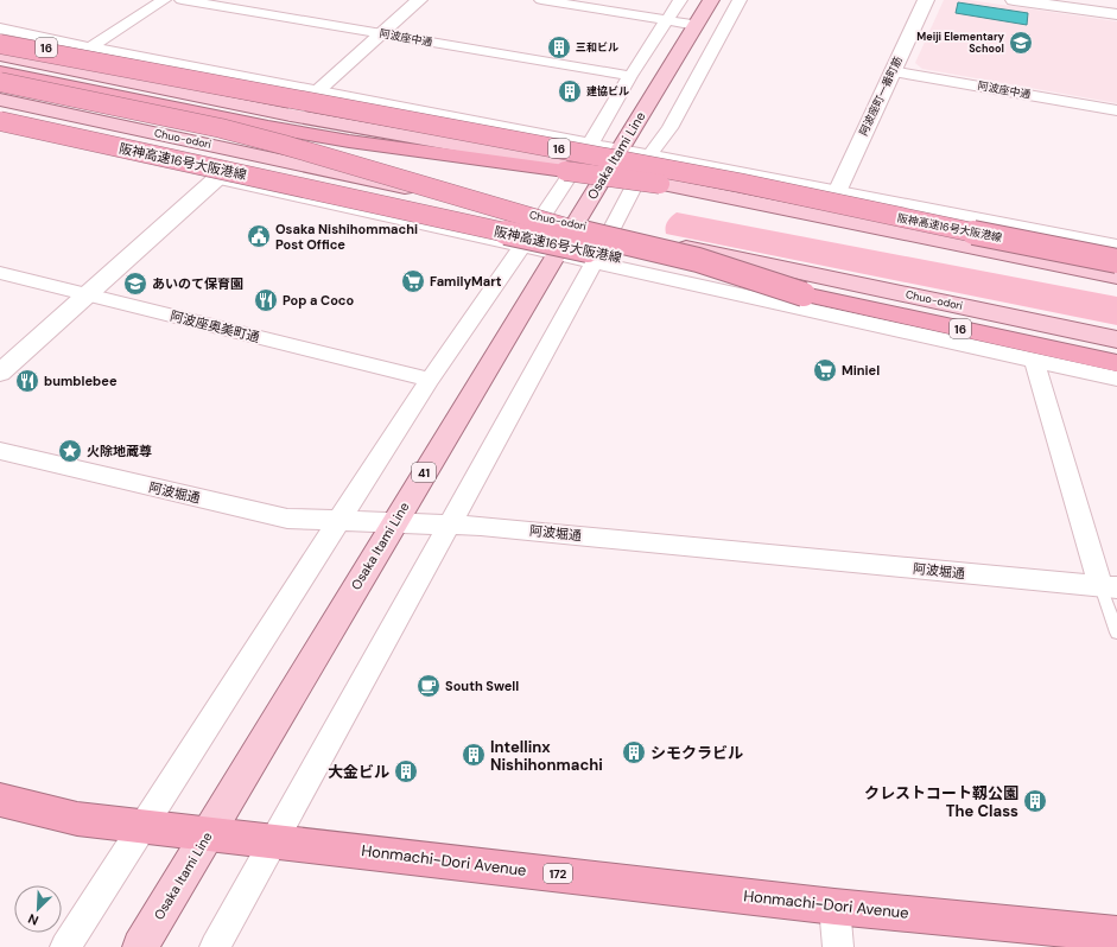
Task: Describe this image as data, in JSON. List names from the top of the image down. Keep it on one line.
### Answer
{"streets":{"highway":["16","阪神高速16号大阪港線","Honmachi-Dori Avenue","172"],"main road":["Chuo-odori","Osaka Itami Line","41"],"street":["阿波座中通","阿波座町一番町筋","阿波座奥美町通","阿波堀通"]},"crossings":[["阿波座中通","阿波座町一番町筋"],["16","阪神高速16号大阪港線"],["Chuo-odori","Osaka Itami Line"],["Osaka Itami Line","阿波堀通"],["Osaka Itami Line","Honmachi-Dori Avenue"]],"places":{"school or university":["Meiji Elementary School","あいのて保育園"],"building":["三和ビル","建協ビル","シモクラビル","Intellinx Nishihonmachi","大金ビル","クレストコート靱公園 The Class"],"public building":["Osaka Nishihommachi Post Office"],"supermarket":["FamilyMart","Miniel"],"restaurant":["Pop a Coco","bumblebee"],"place":["火除地蔵尊"],"cafe":["South Swell"]},"north":"bottom left"}
